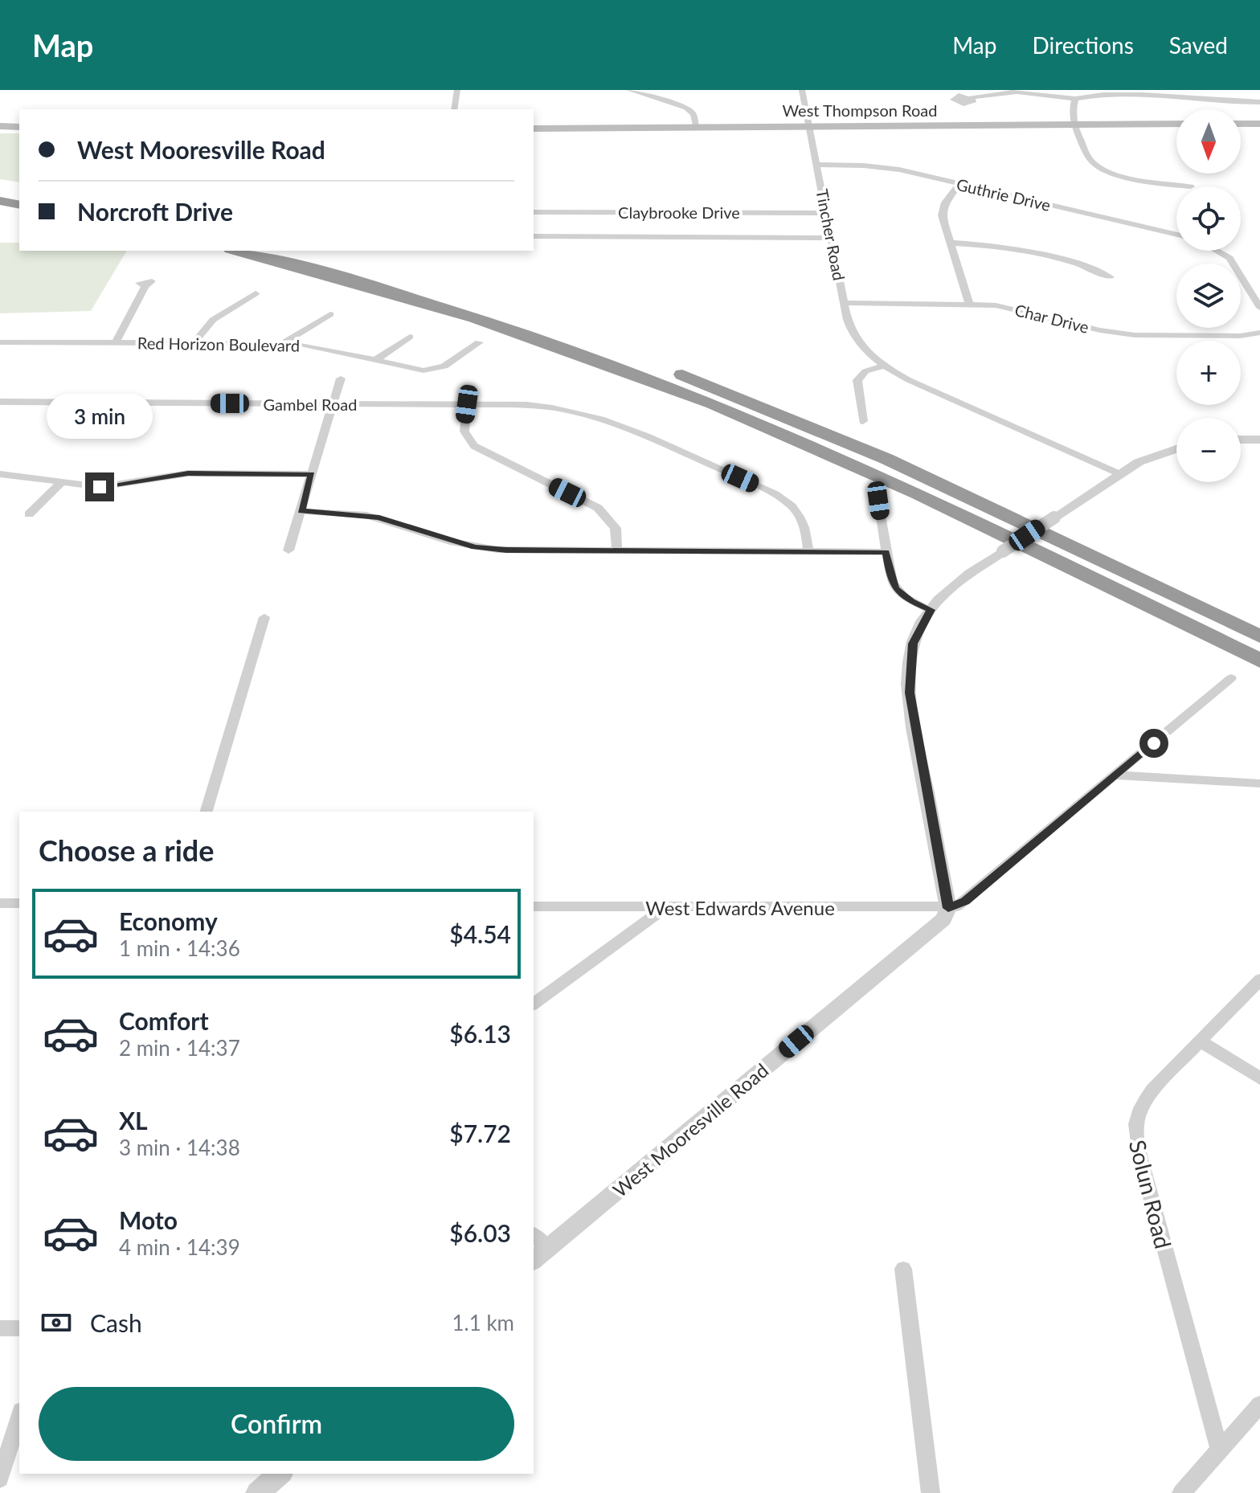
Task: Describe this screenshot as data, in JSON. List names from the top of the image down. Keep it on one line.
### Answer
{"streets":{"main road":["West Thompson Road"],"street":["Guthrie Drive","Claybrooke Drive","Tincher Road","Char Drive","Red Horizon Boulevard","Gambel Road","West Edwards Avenue","West Mooresville Road","Solun Road"]},"crossings":[["West Thompson Road","Tincher Road"],["Guthrie Drive","Tincher Road"],["Claybrooke Drive","Tincher Road"],["Tincher Road","Char Drive"],["West Edwards Avenue","West Mooresville Road"]],"north":"bottom","page":{"header":"Map","nav":["Map","Directions","Saved"],"map_buttons":["+","−"],"banner":["West Mooresville Road","Norcroft Drive"],"bubble":"3 min","heading":"Choose a ride","list":[{"name":"Economy","note":"1 min · 14:36","value":"$4.54"},{"name":"Comfort","note":"2 min · 14:37","value":"$6.13"},{"name":"XL","note":"3 min · 14:38","value":"$7.72"},{"name":"Moto","note":"4 min · 14:39","value":"$6.03"}],"pay":["Cash","1.1 km"],"buttons":"Confirm"}}
